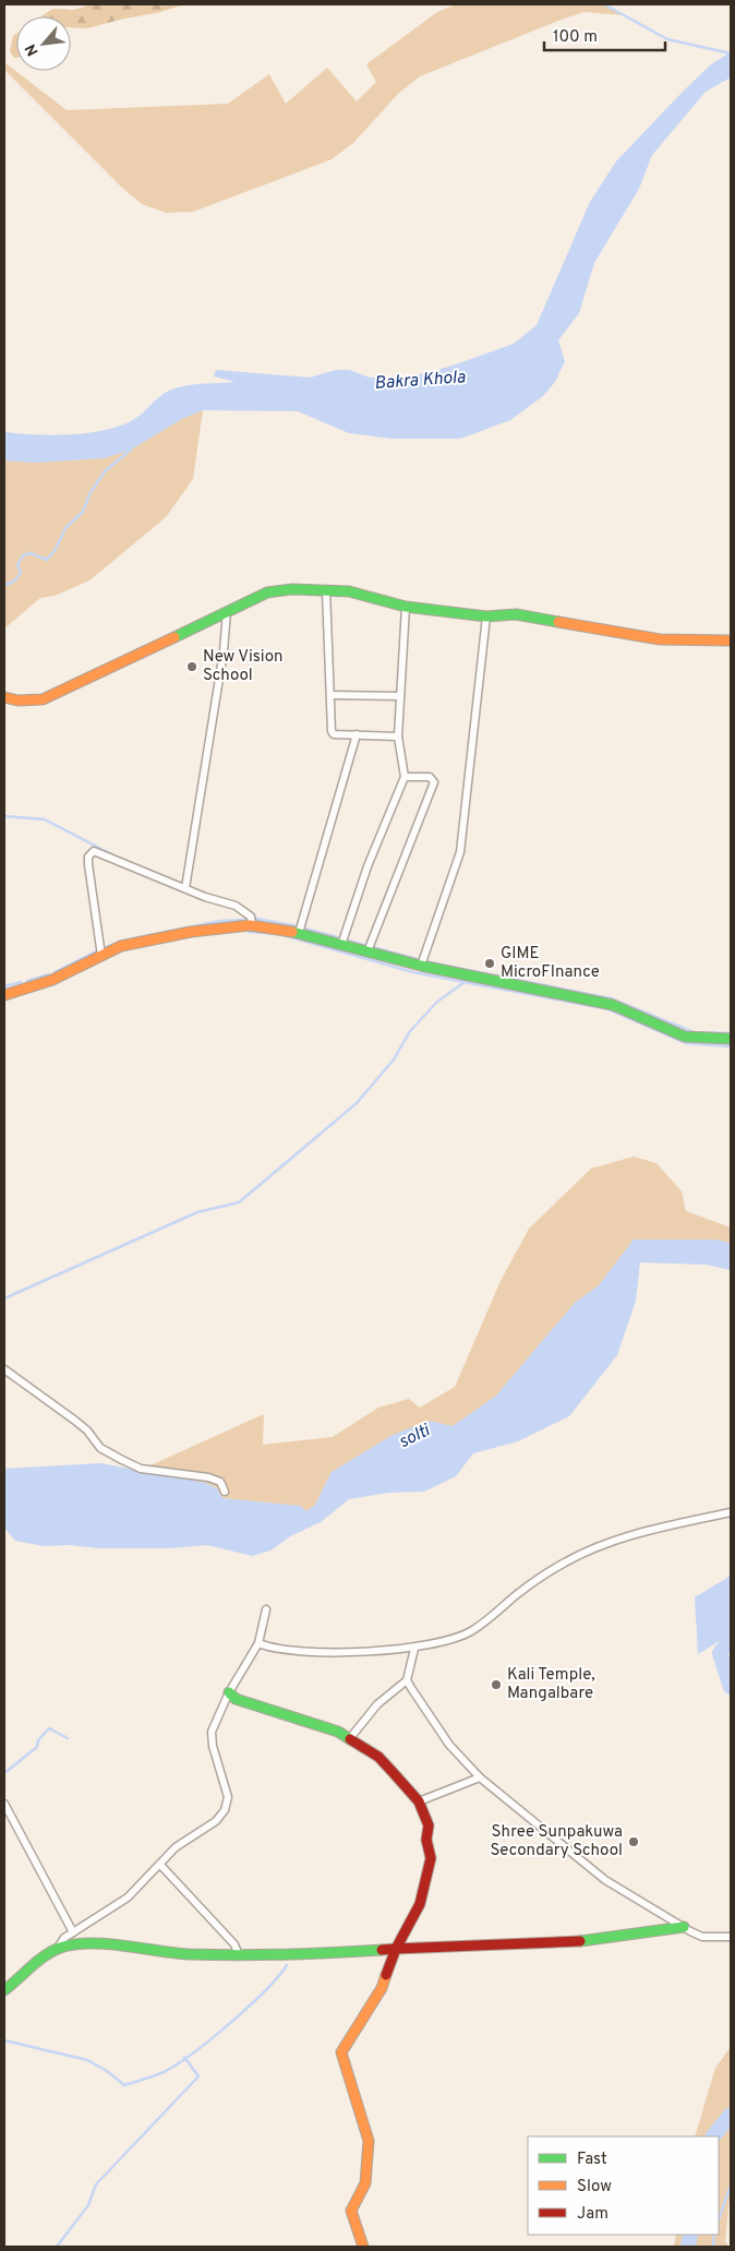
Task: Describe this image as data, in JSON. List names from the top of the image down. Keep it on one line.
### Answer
{"water":["Bakra Khola","solti"],"places":["New Vision School","GIME MicroFInance","Kali Temple, Mangalbare","Shree Sunpakuwa Secondary School"],"legend":["Fast","Slow","Jam"],"scale_bar":"100 m","north":"bottom left"}
